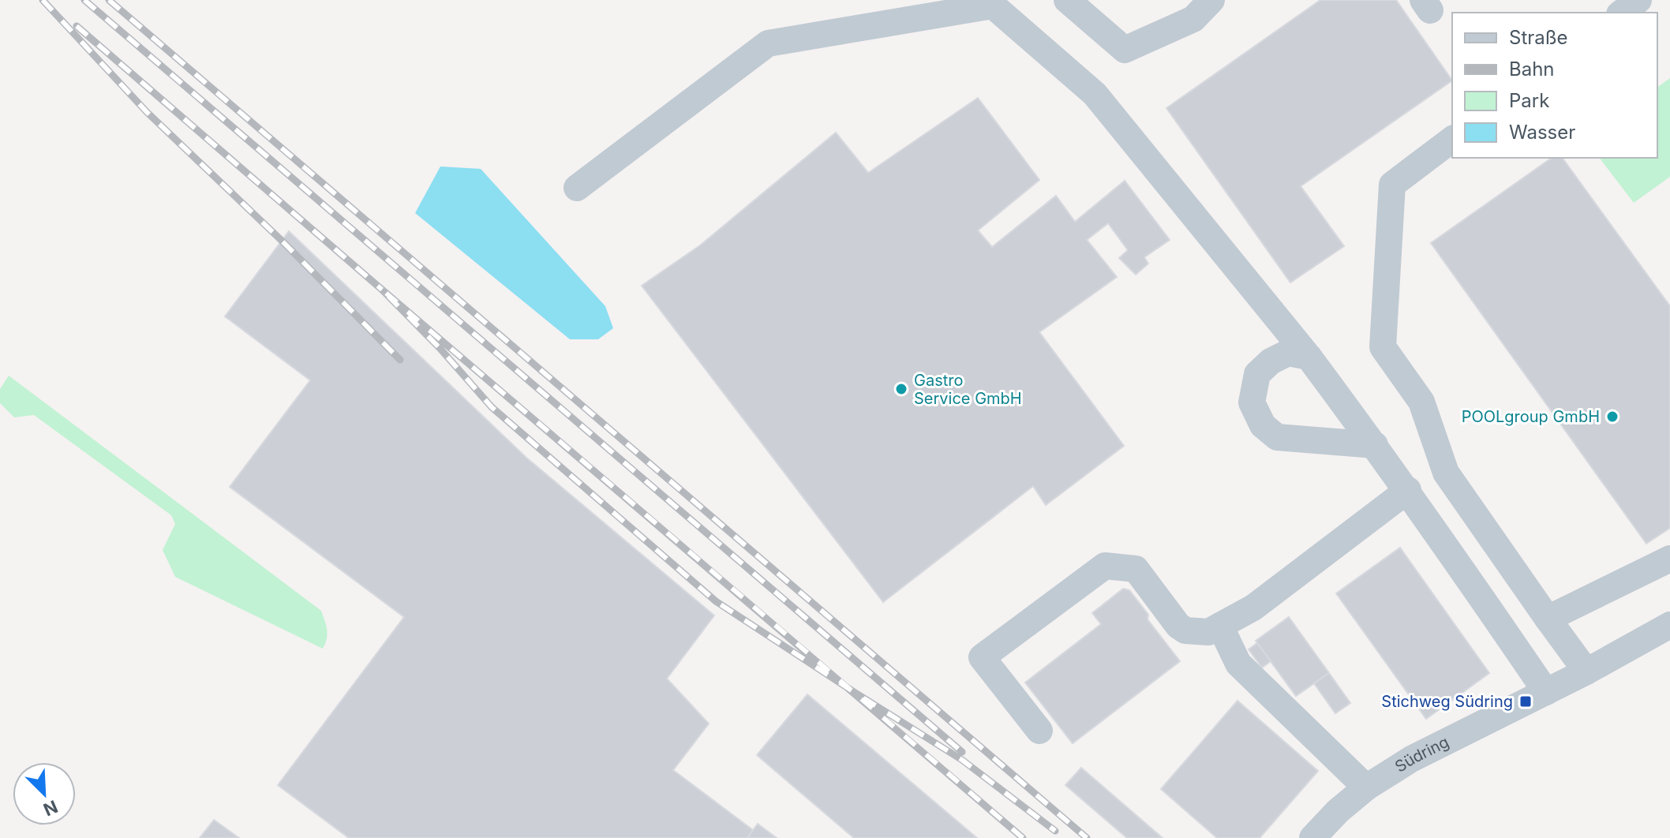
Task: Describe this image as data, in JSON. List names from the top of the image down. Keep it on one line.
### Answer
{"streets":{"street":["Südring"]},"places":{"other":["Gastro Service GmbH","POOLgroup GmbH"],"transit":["Stichweg Südring"]},"legend":["Straße","Bahn","Park","Wasser"],"north":"bottom right"}
